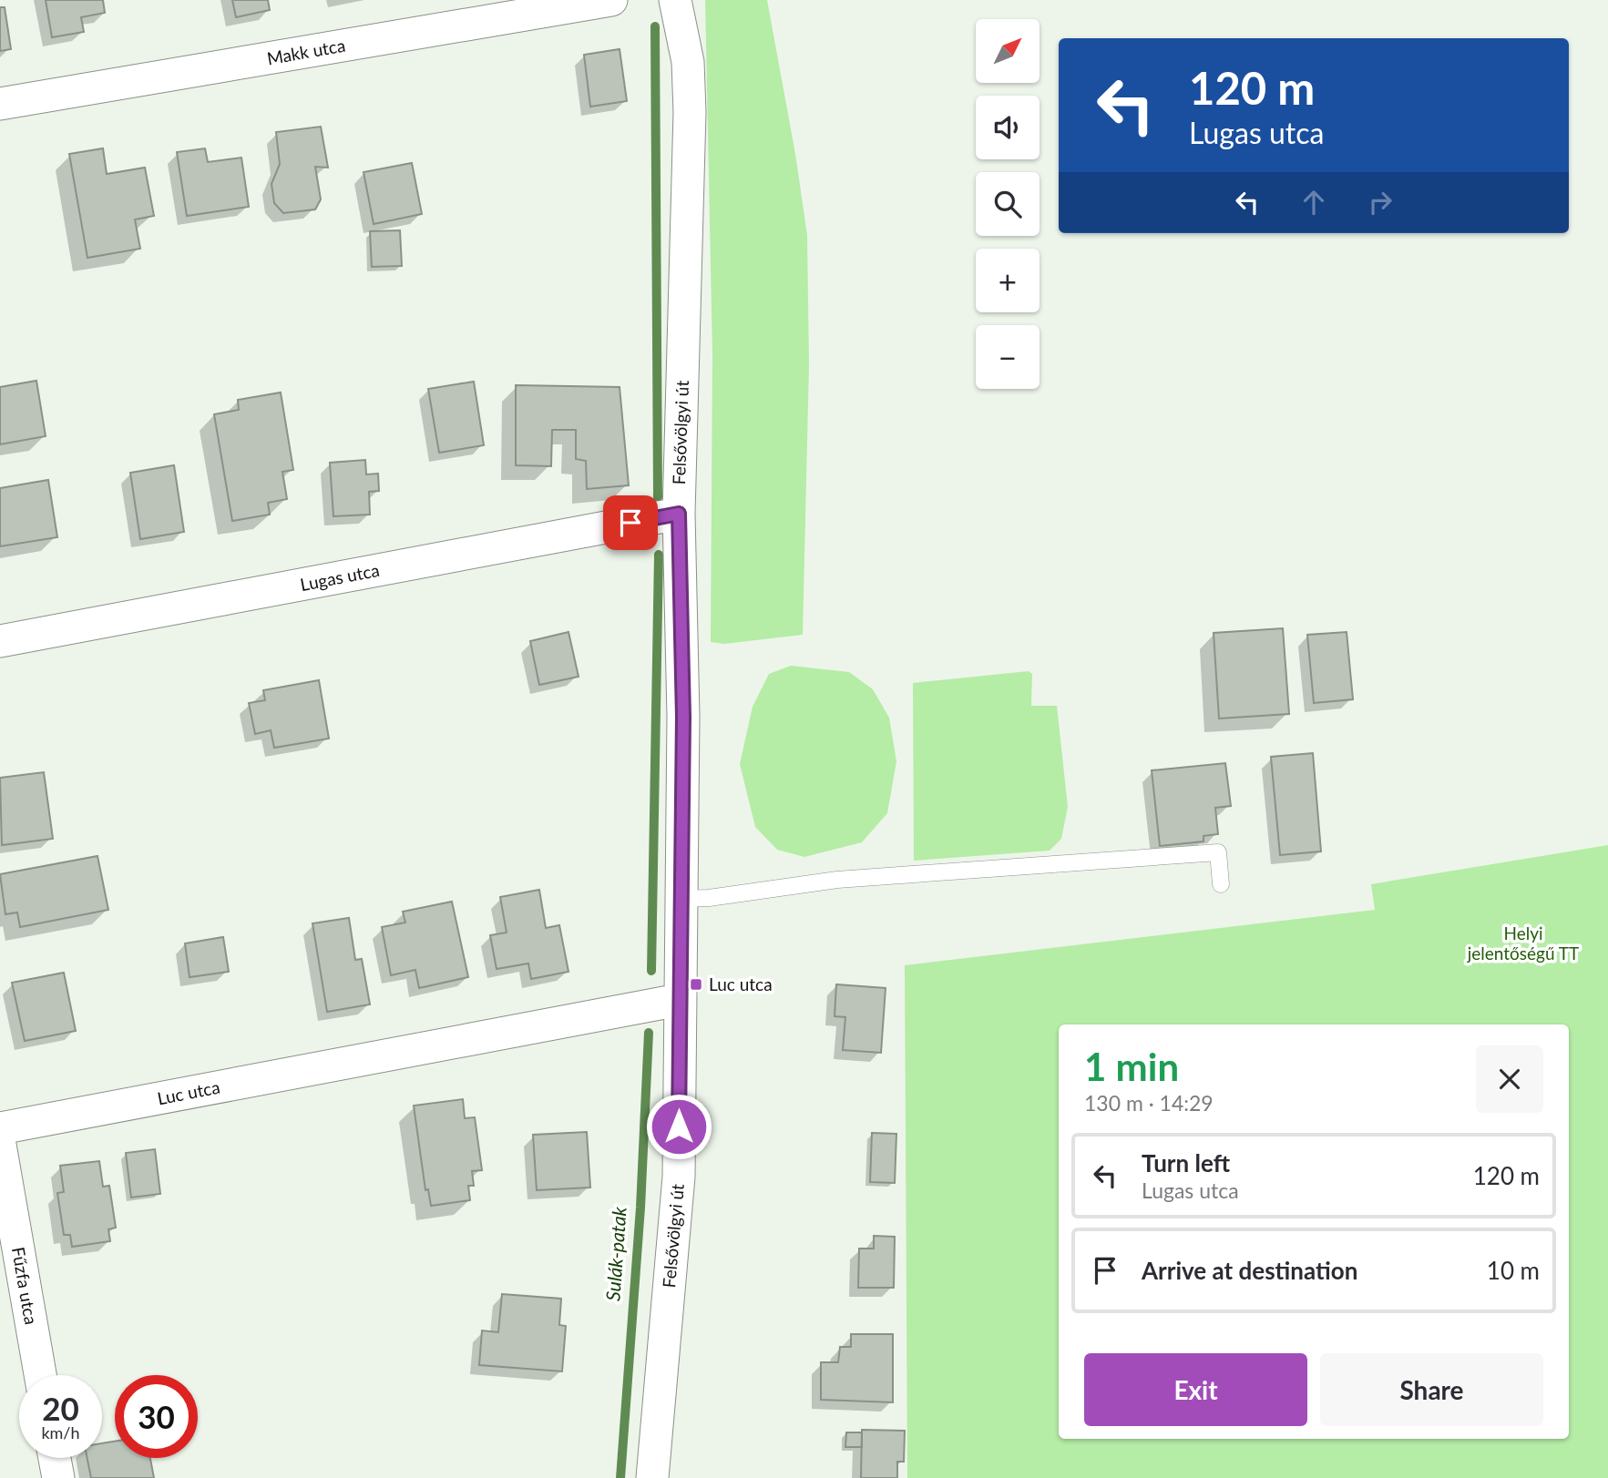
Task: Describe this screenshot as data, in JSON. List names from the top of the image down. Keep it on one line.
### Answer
{"streets":{"street":["Makk utca","Felsővölgyi út","Lugas utca","Luc utca","Fűzfa utca"]},"crossings":[["Felsővölgyi út","Lugas utca"],["Felsővölgyi út","Luc utca"]],"water":["Sulák-patak"],"parks":["Helyi jelentőségű TT"],"places":{"transit":["Luc utca"]},"north":"top right","page":{"map_buttons":["+","−"],"turn":["120 m","Lugas utca"],"heading":["1 min","130 m · 14:29"],"list":[{"name":"Turn left","note":"Lugas utca","value":"120 m"},{"name":"Arrive at destination","value":"10 m"}],"buttons":["Exit","Share"],"speed":"20 km/h","limit":"30"}}
